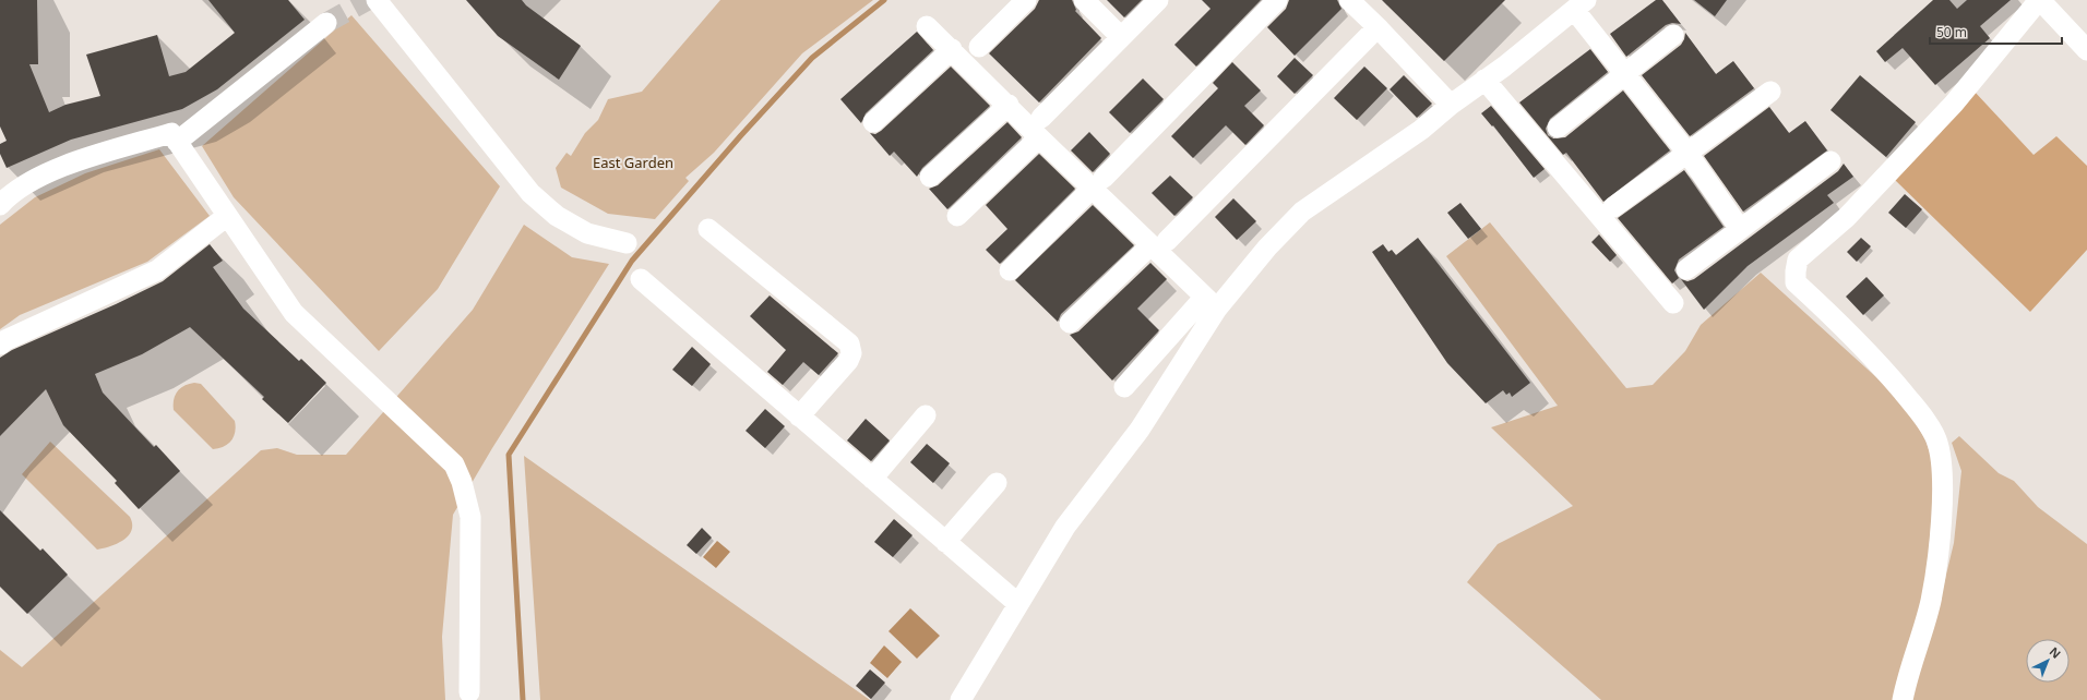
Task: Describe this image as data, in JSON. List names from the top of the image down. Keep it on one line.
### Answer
{"parks":["East Garden"],"scale_bar":"50 m","north":"top right"}
